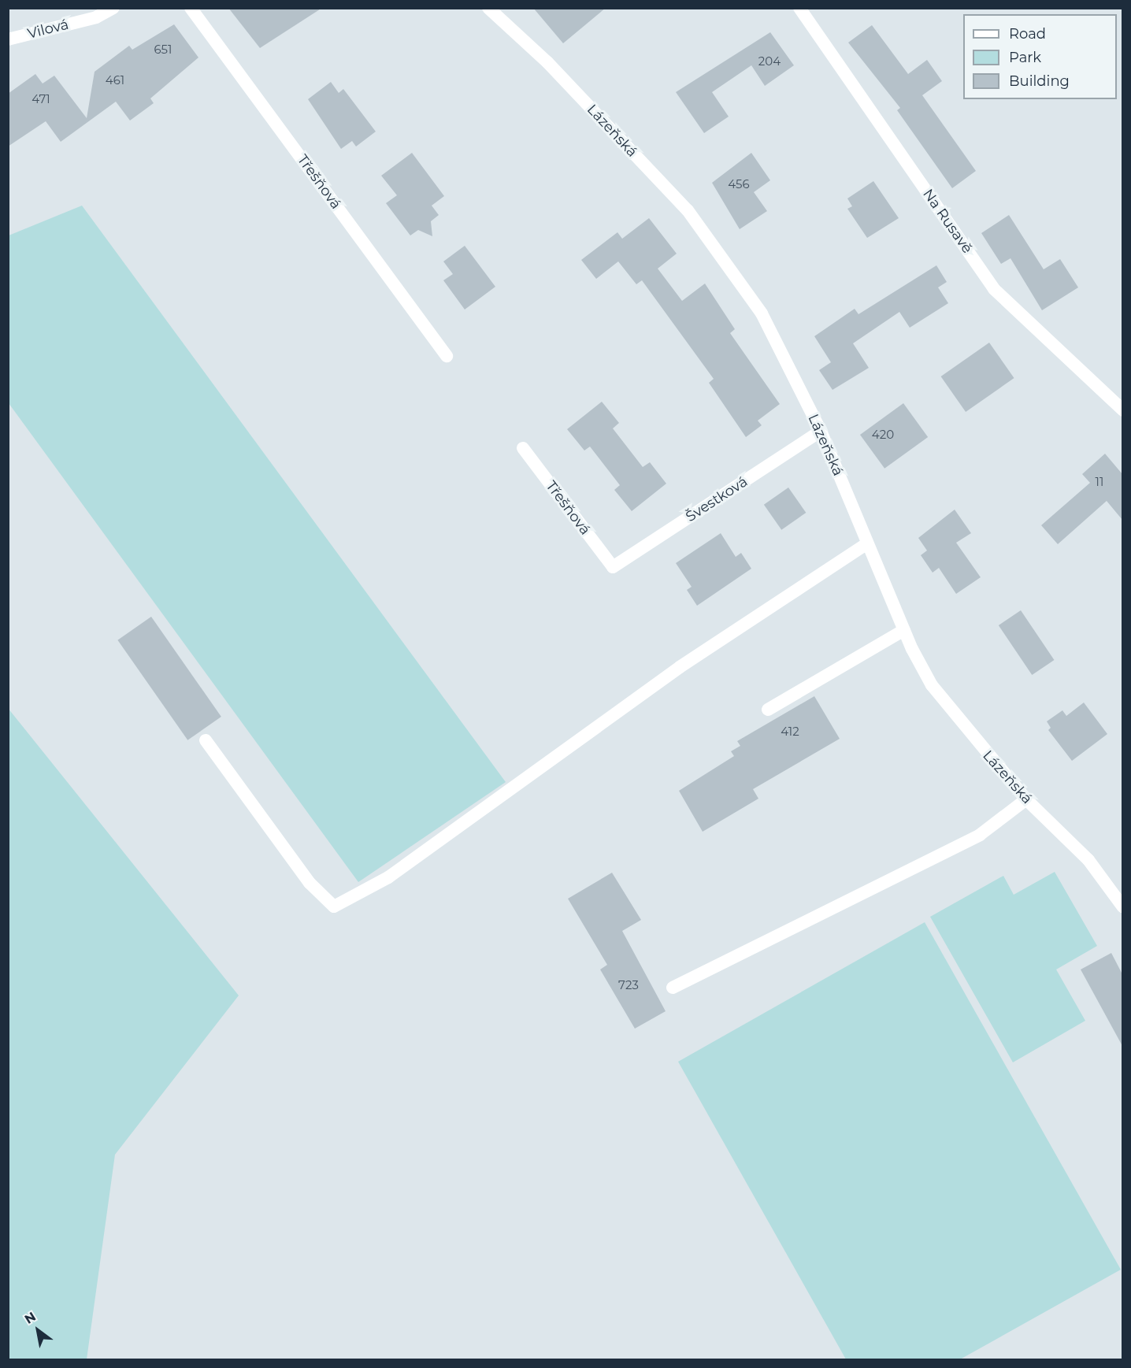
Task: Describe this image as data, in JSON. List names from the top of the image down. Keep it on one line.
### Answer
{"streets":{"street":["Vilová","Lázeňská","Třešňová","Na Rusavě","Švestková"]},"crossings":[["Lázeňská","Švestková"],["Třešňová","Švestková"]],"house_numbers":["651","204","461","471","456","420","11","412","723"],"legend":["Road","Park","Building"],"north":"top left"}
